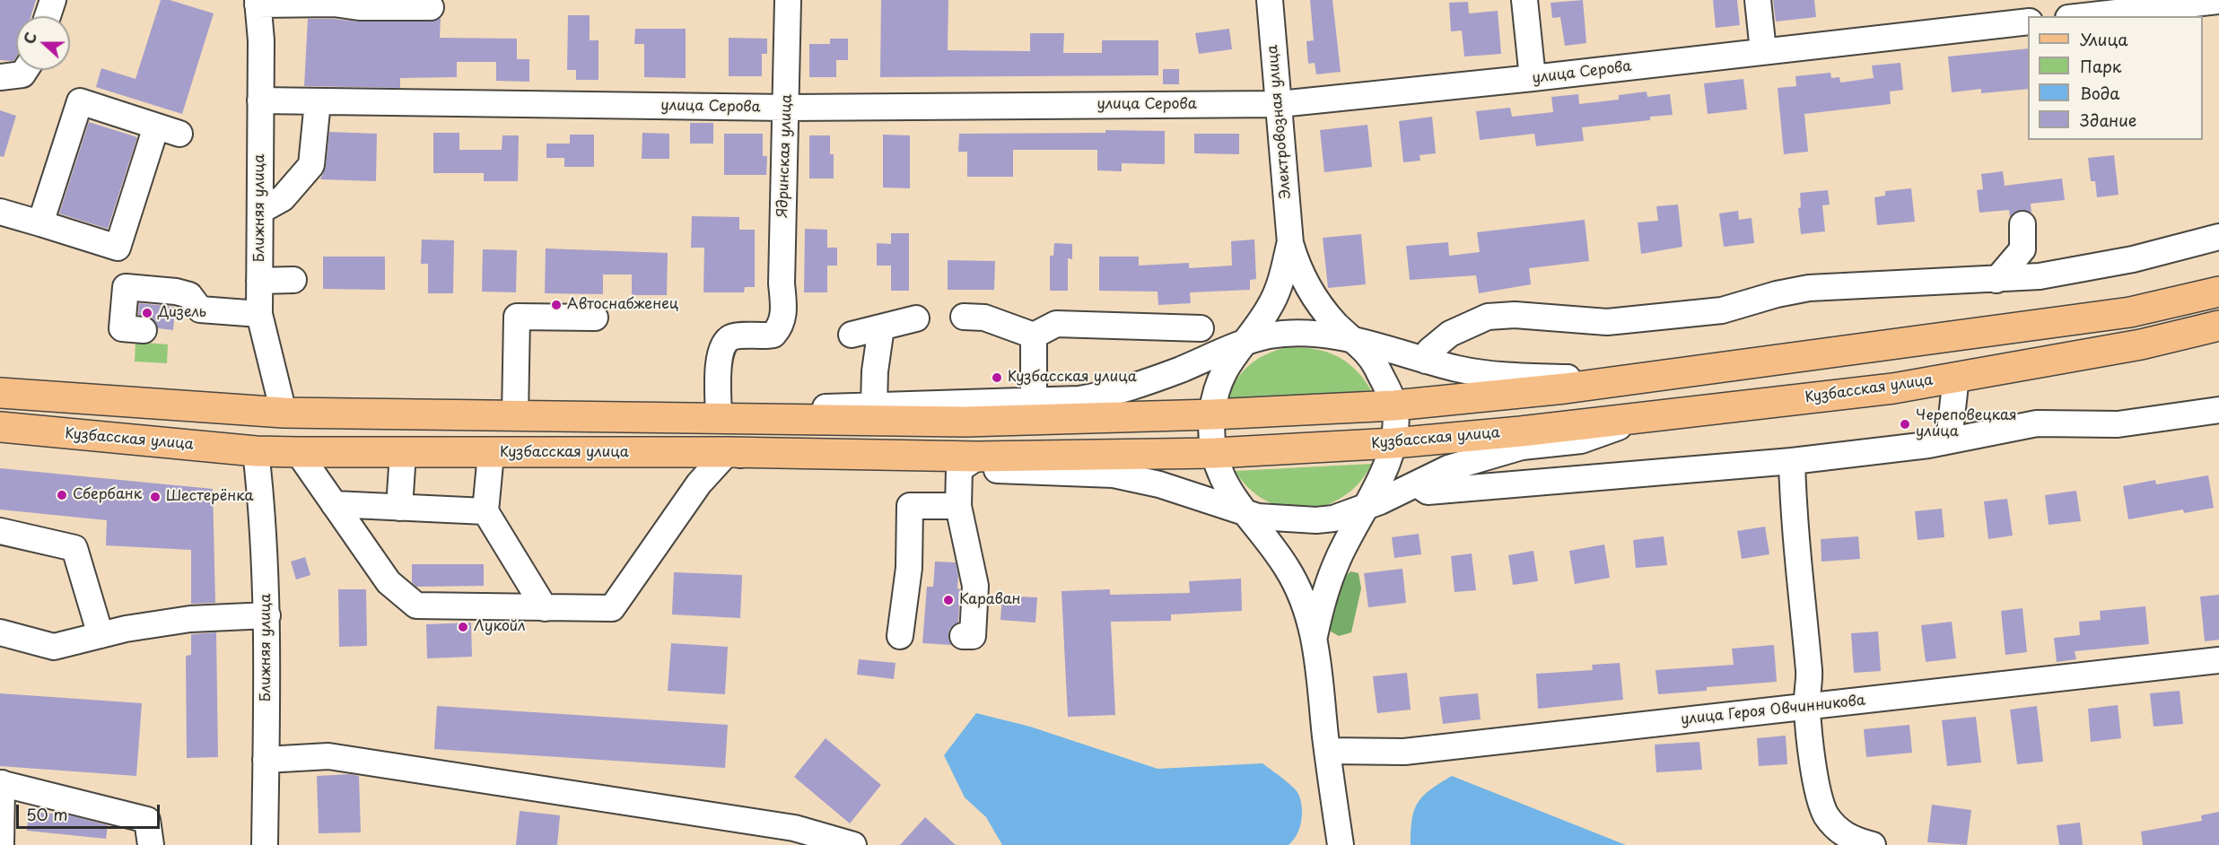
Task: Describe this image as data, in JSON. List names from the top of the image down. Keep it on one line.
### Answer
{"streets":{"main road":["Кузбасская улица"],"street":["улица Серова","Электровозная улица","Ядринская улица","Ближняя улица","улица Героя Овчинникова"]},"crossings":[["улица Серова","Электровозная улица"],["улица Серова","Ядринская улица"],["улица Серова","Ближняя улица"],["Ближняя улица","Кузбасская улица"]],"places":["Автоснабженец","Дизель","Кузбасская улица","Череповецкая улица","Сбербанк","Шестерёнка","Караван","Лукойл"],"legend":["Улица","Парк","Вода","Здание"],"scale_bar":"50 m","north":"left"}
